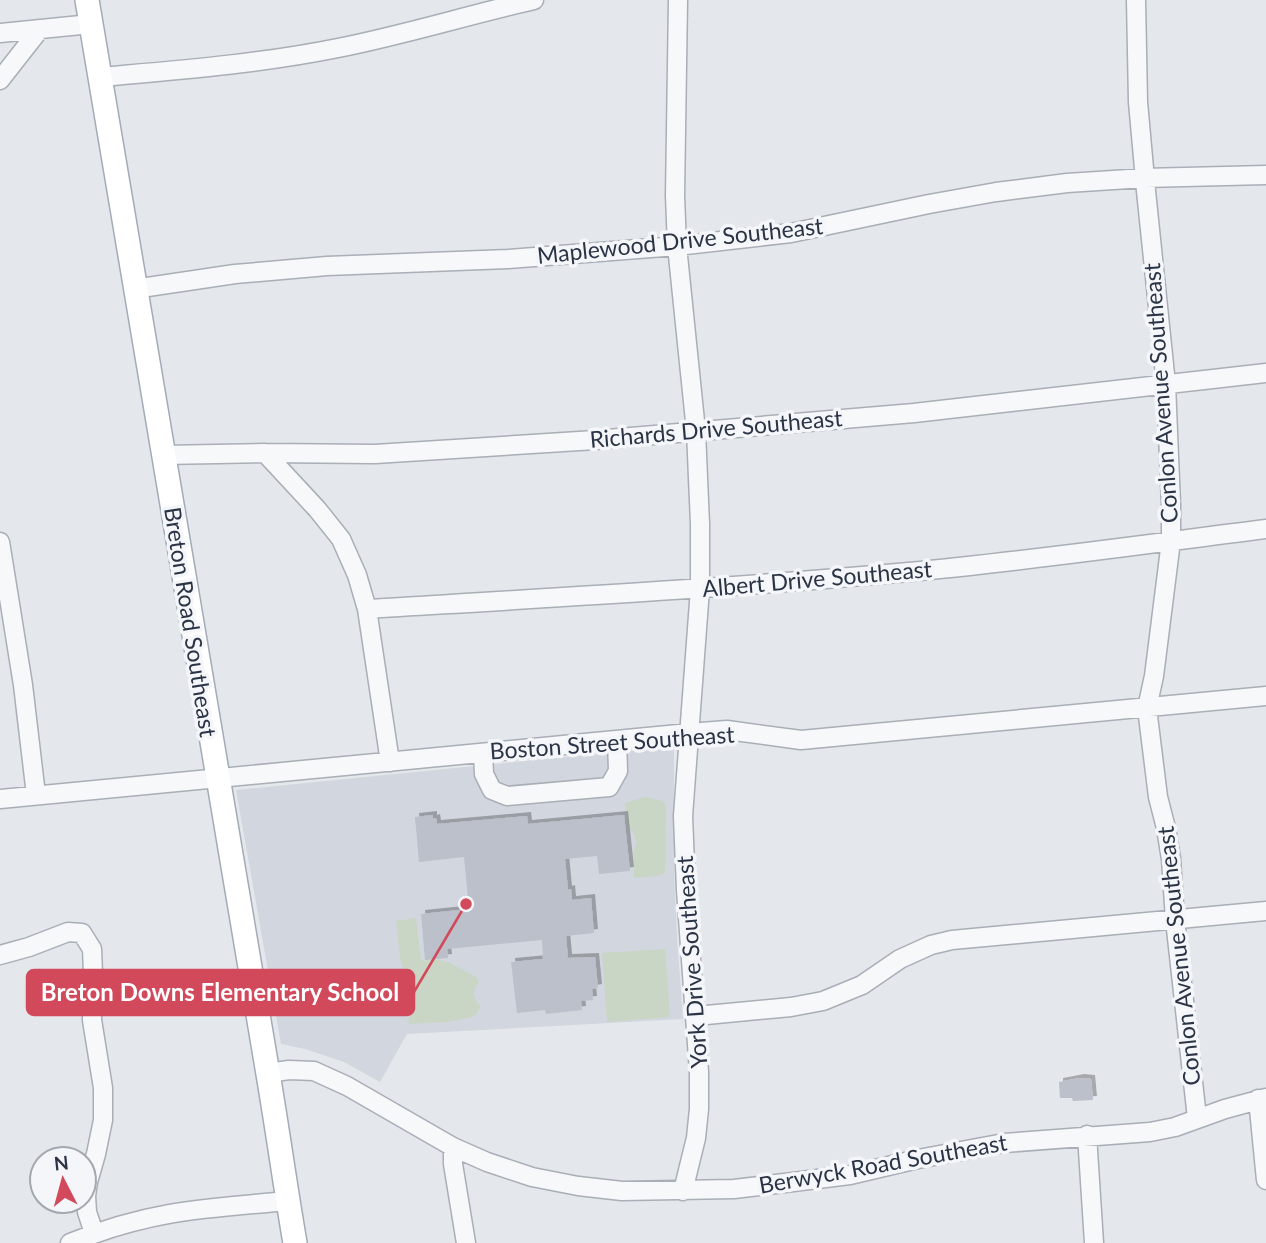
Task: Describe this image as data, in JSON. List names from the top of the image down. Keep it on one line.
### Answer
{"streets":{"main road":["Breton Road Southeast"],"street":["Maplewood Drive Southeast","Conlon Avenue Southeast","Richards Drive Southeast","Albert Drive Southeast","Boston Street Southeast","York Drive Southeast","Berwyck Road Southeast"]},"crossings":[["Maplewood Drive Southeast","Conlon Avenue Southeast"],["Maplewood Drive Southeast","Breton Road Southeast"],["Maplewood Drive Southeast","York Drive Southeast"],["Conlon Avenue Southeast","Richards Drive Southeast"],["Conlon Avenue Southeast","Albert Drive Southeast"],["Conlon Avenue Southeast","Boston Street Southeast"],["Conlon Avenue Southeast","Berwyck Road Southeast"],["Richards Drive Southeast","Breton Road Southeast"],["Richards Drive Southeast","York Drive Southeast"],["Albert Drive Southeast","York Drive Southeast"],["Breton Road Southeast","Boston Street Southeast"],["Breton Road Southeast","Berwyck Road Southeast"],["Boston Street Southeast","York Drive Southeast"],["York Drive Southeast","Berwyck Road Southeast"]],"places":["Breton Downs Elementary School"],"north":"top"}
